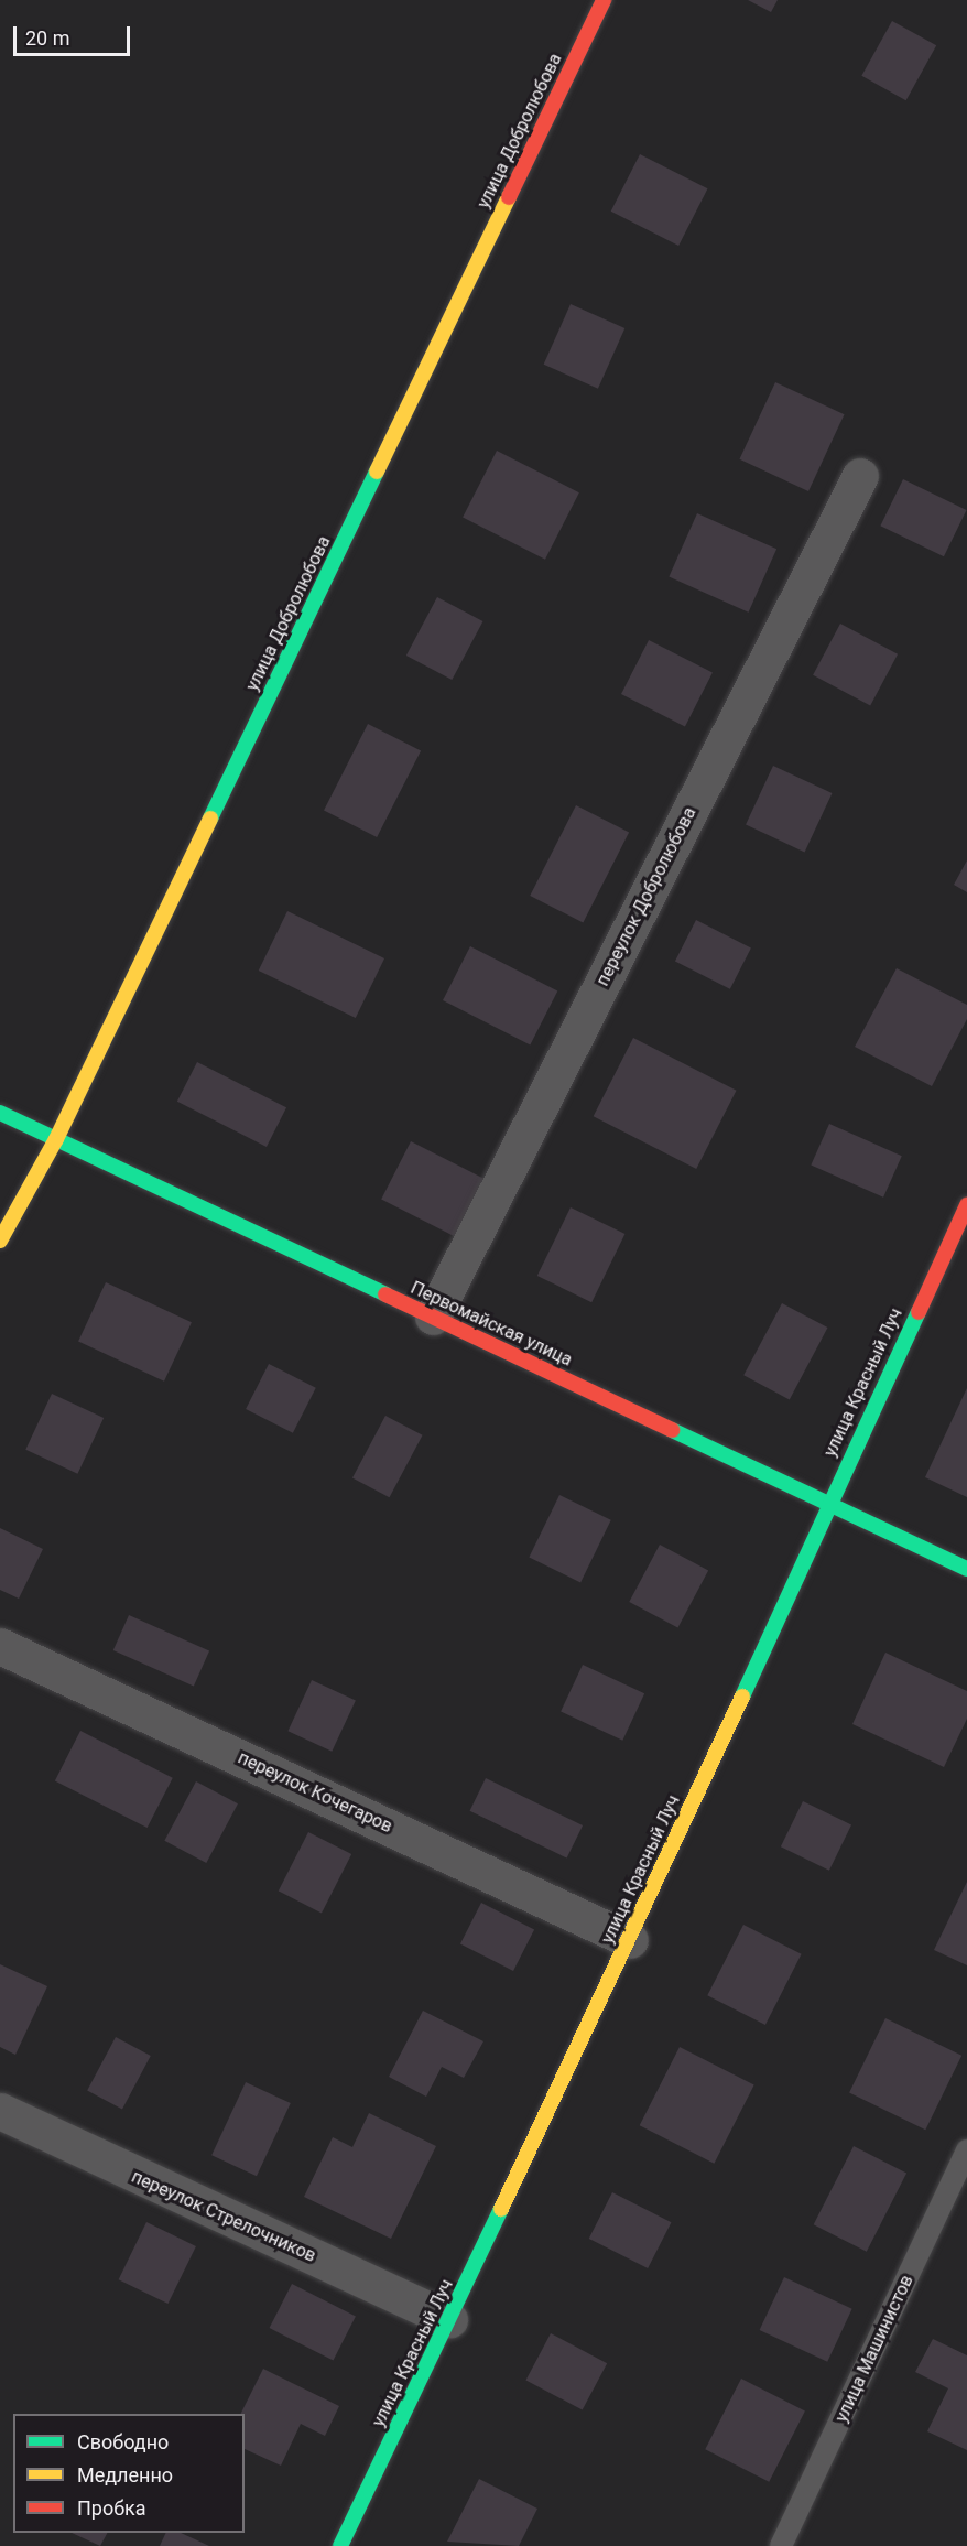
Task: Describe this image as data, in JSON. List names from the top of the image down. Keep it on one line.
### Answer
{"streets":{"street":["улица Добролюбова","переулок Добролюбова","Первомайская улица","улица Красный Луч","переулок Кочегаров","переулок Стрелочников"],"lane":["улица Машинистов"]},"crossings":[["улица Добролюбова","Первомайская улица"],["переулок Добролюбова","Первомайская улица"],["Первомайская улица","улица Красный Луч"],["улица Красный Луч","переулок Кочегаров"],["улица Красный Луч","переулок Стрелочников"]],"legend":["Свободно","Медленно","Пробка"],"scale_bar":"20 m"}
